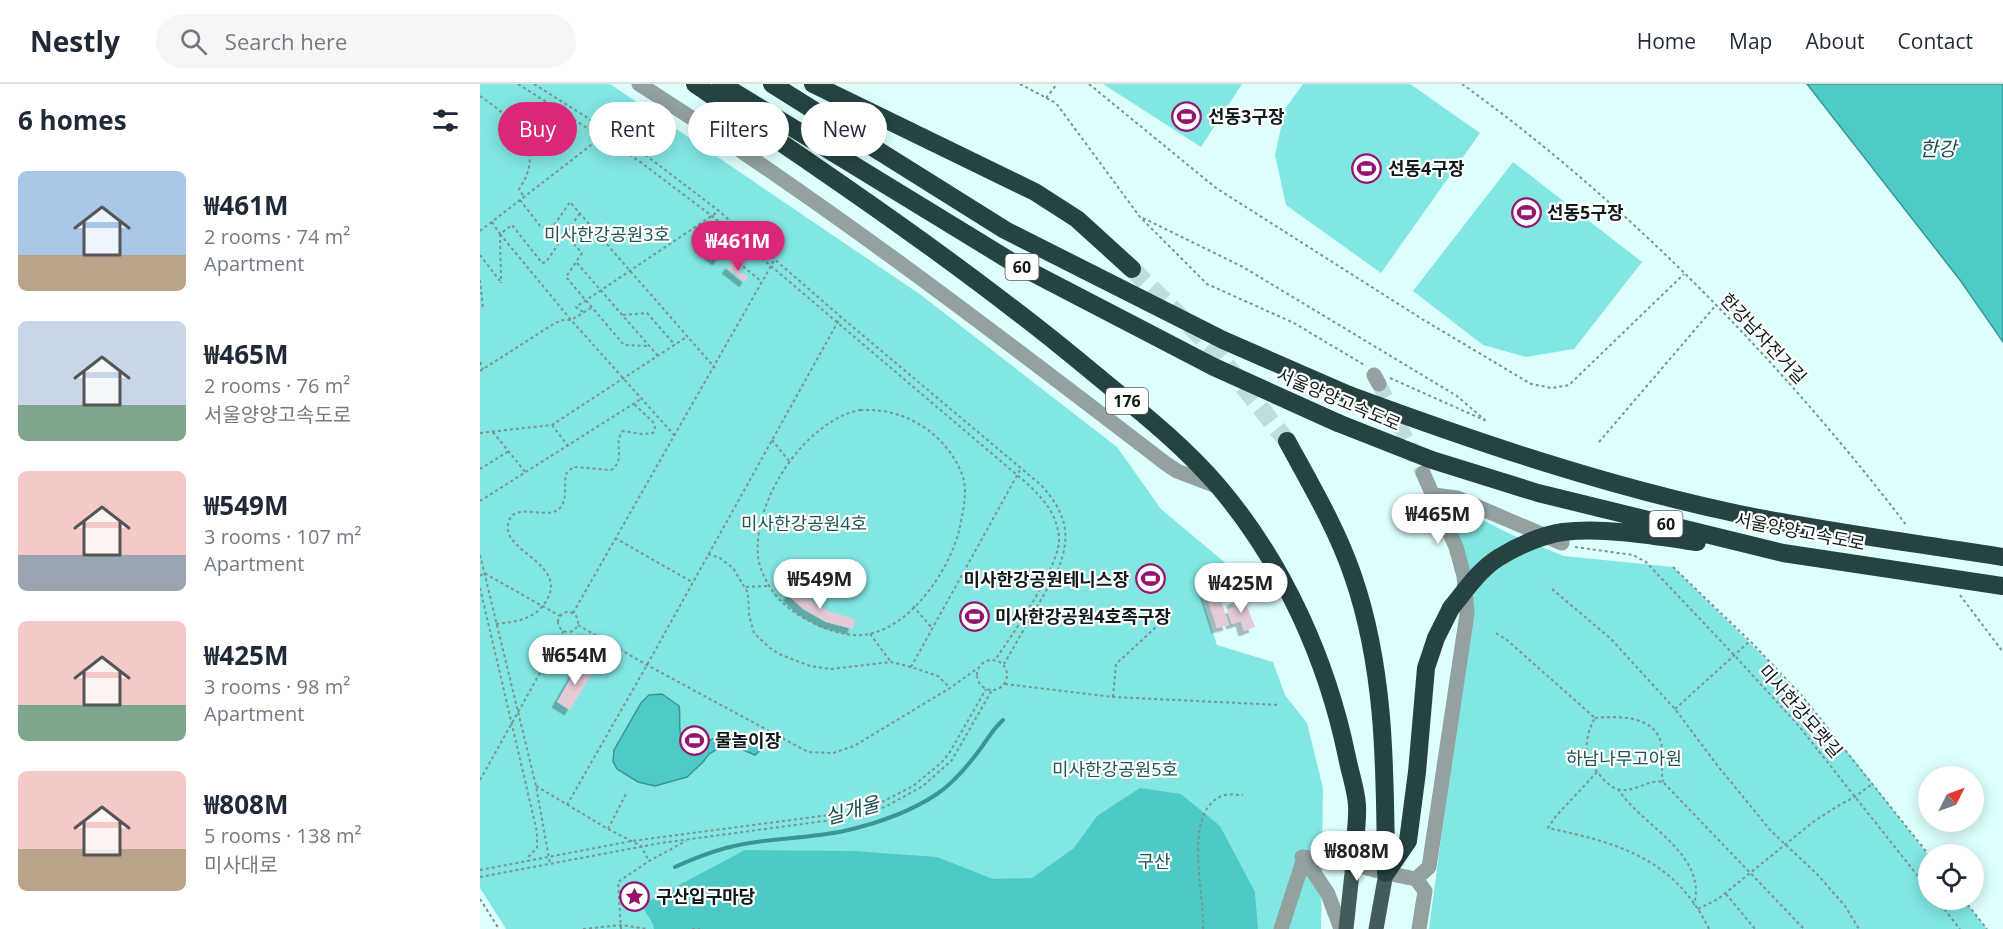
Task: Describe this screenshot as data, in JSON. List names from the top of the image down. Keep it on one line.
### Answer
{"streets":{"highway":["60","서울양양고속도로","176"],"path":["한강남자전거길","미사한강모랫길"]},"water":["한강","실개울"],"parks":["미사한강공원3호","미사한강공원4호","하남나무고아원","미사한강공원5호","구산"],"places":{"sports":["선동3구장","선동4구장","선동5구장","미사한강공원테니스장","미사한강공원4호족구장","물놀이장"],"place":["구산입구마당"]},"north":"top right","page":{"header":"Nestly","search":"Search here","nav":["Home","Map","About","Contact"],"heading":"6 homes","chip":["Buy","Rent","Filters","New"],"list":[{"name":"₩461M","note":"2 rooms · 74 m² · Apartment"},{"name":"₩465M","note":"2 rooms · 76 m² · 서울양양고속도로"},{"name":"₩549M","note":"3 rooms · 107 m² · Apartment"},{"name":"₩425M","note":"3 rooms · 98 m² · Apartment"},{"name":"₩808M","note":"5 rooms · 138 m² · 미사대로"}],"price":["₩461M","₩465M","₩549M","₩425M","₩654M","₩808M"]}}
